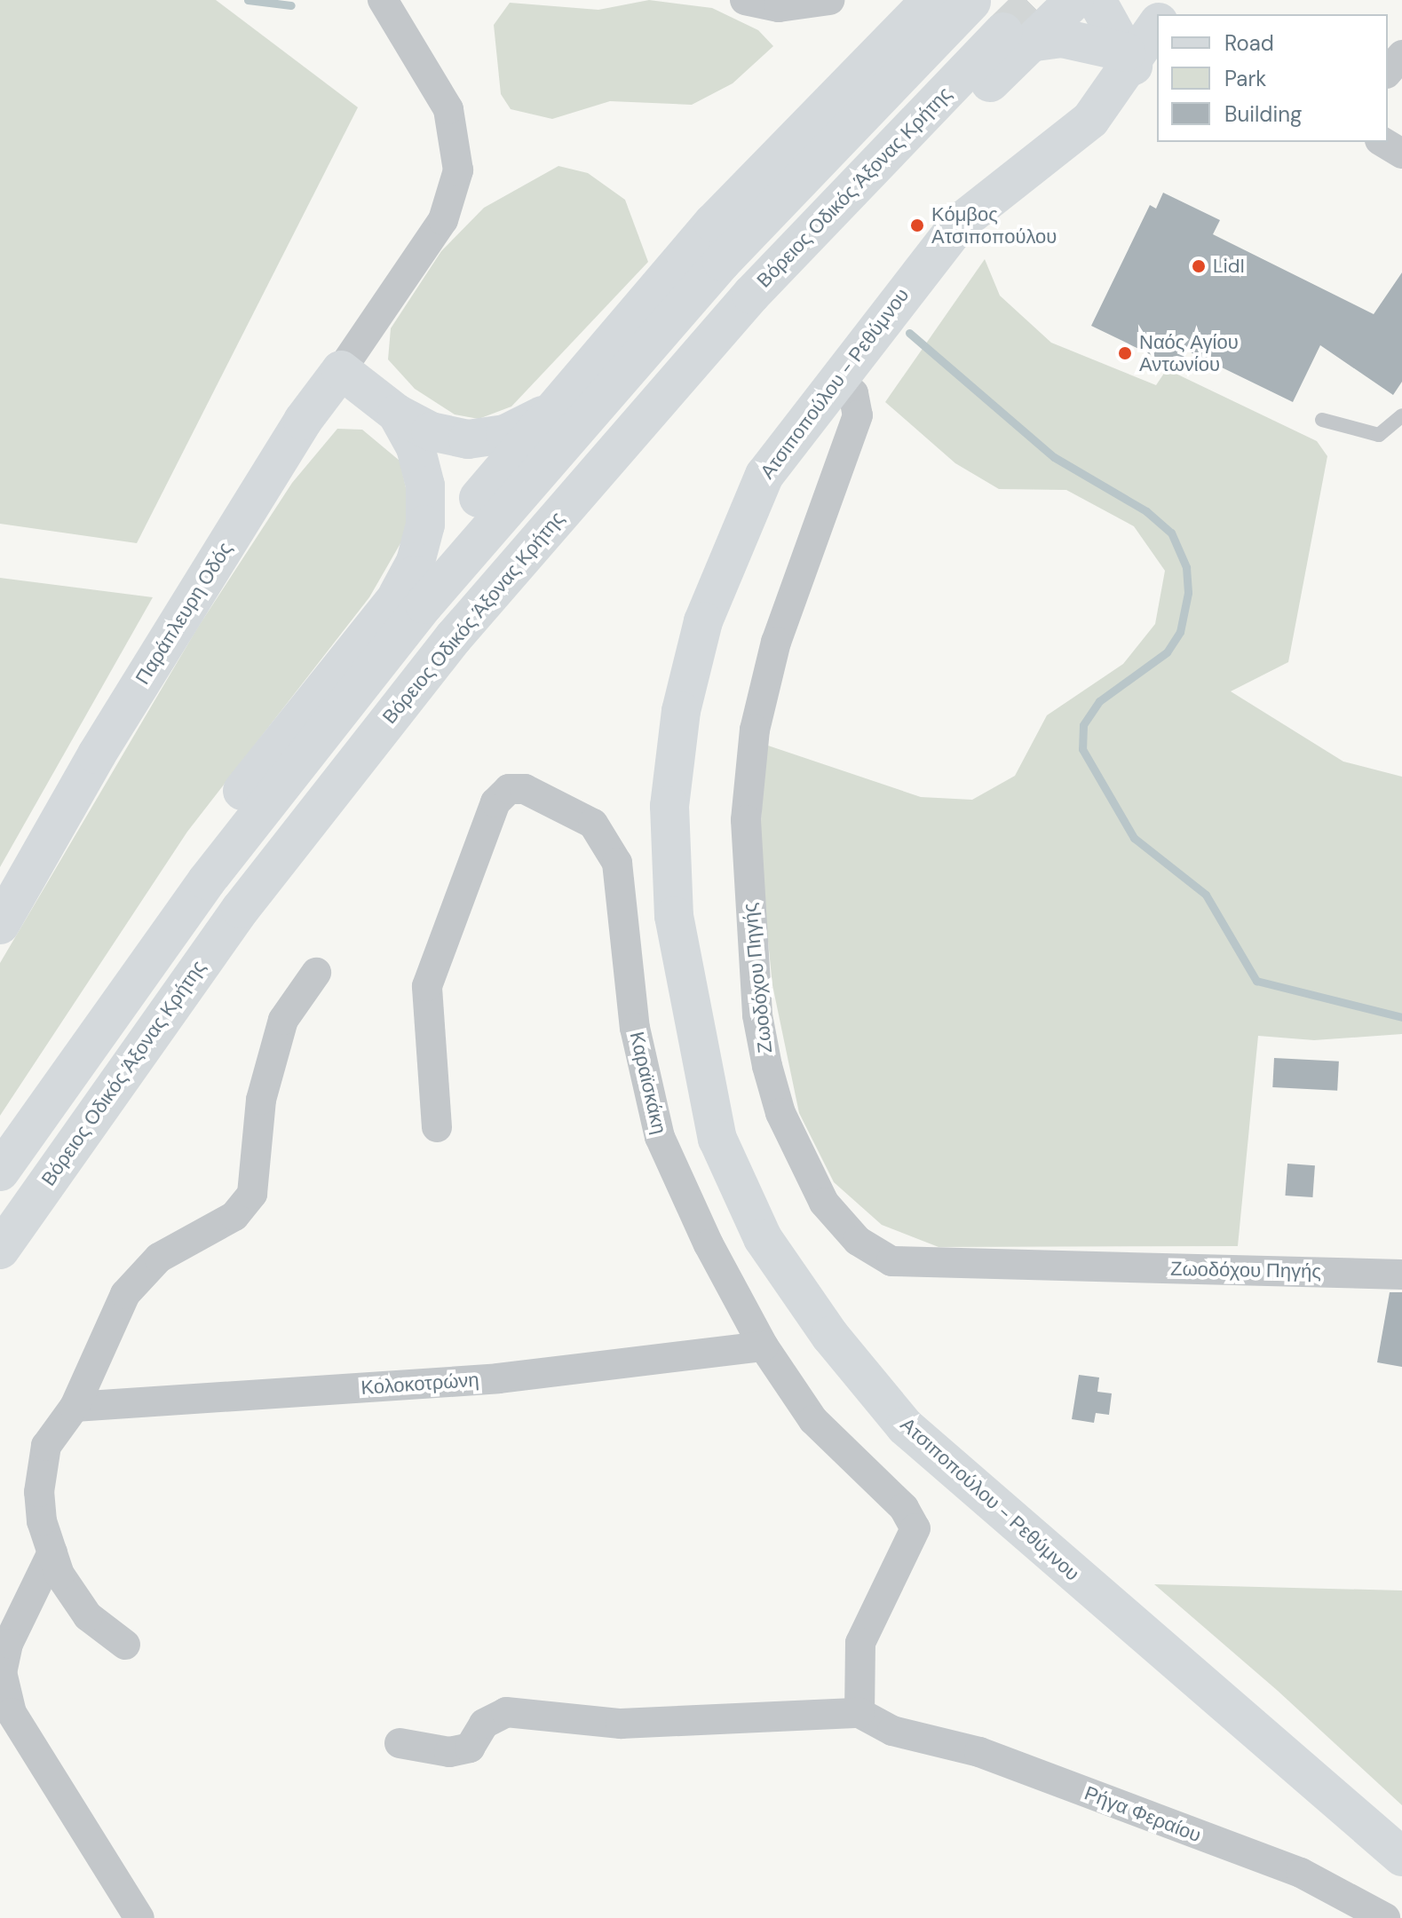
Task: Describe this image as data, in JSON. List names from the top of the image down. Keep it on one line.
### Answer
{"streets":{"main road":["Βόρειος Οδικός Άξονας Κρήτης","Ατσιποπούλου - Ρεθύμνου","Παράπλευρη Οδός"],"street":["Ζωοδόχου Πηγής","Καραϊσκάκη","Κολοκοτρώνη","Ρήγα Φεραίου"]},"crossings":[["Ατσιποπούλου - Ρεθύμνου","Ζωοδόχου Πηγής"],["Καραϊσκάκη","Κολοκοτρώνη"],["Καραϊσκάκη","Ρήγα Φεραίου"]],"places":["Κόμβος Ατσιποπούλου","Lidl","Ναός Αγίου Αντωνίου"],"legend":["Road","Park","Building"]}
